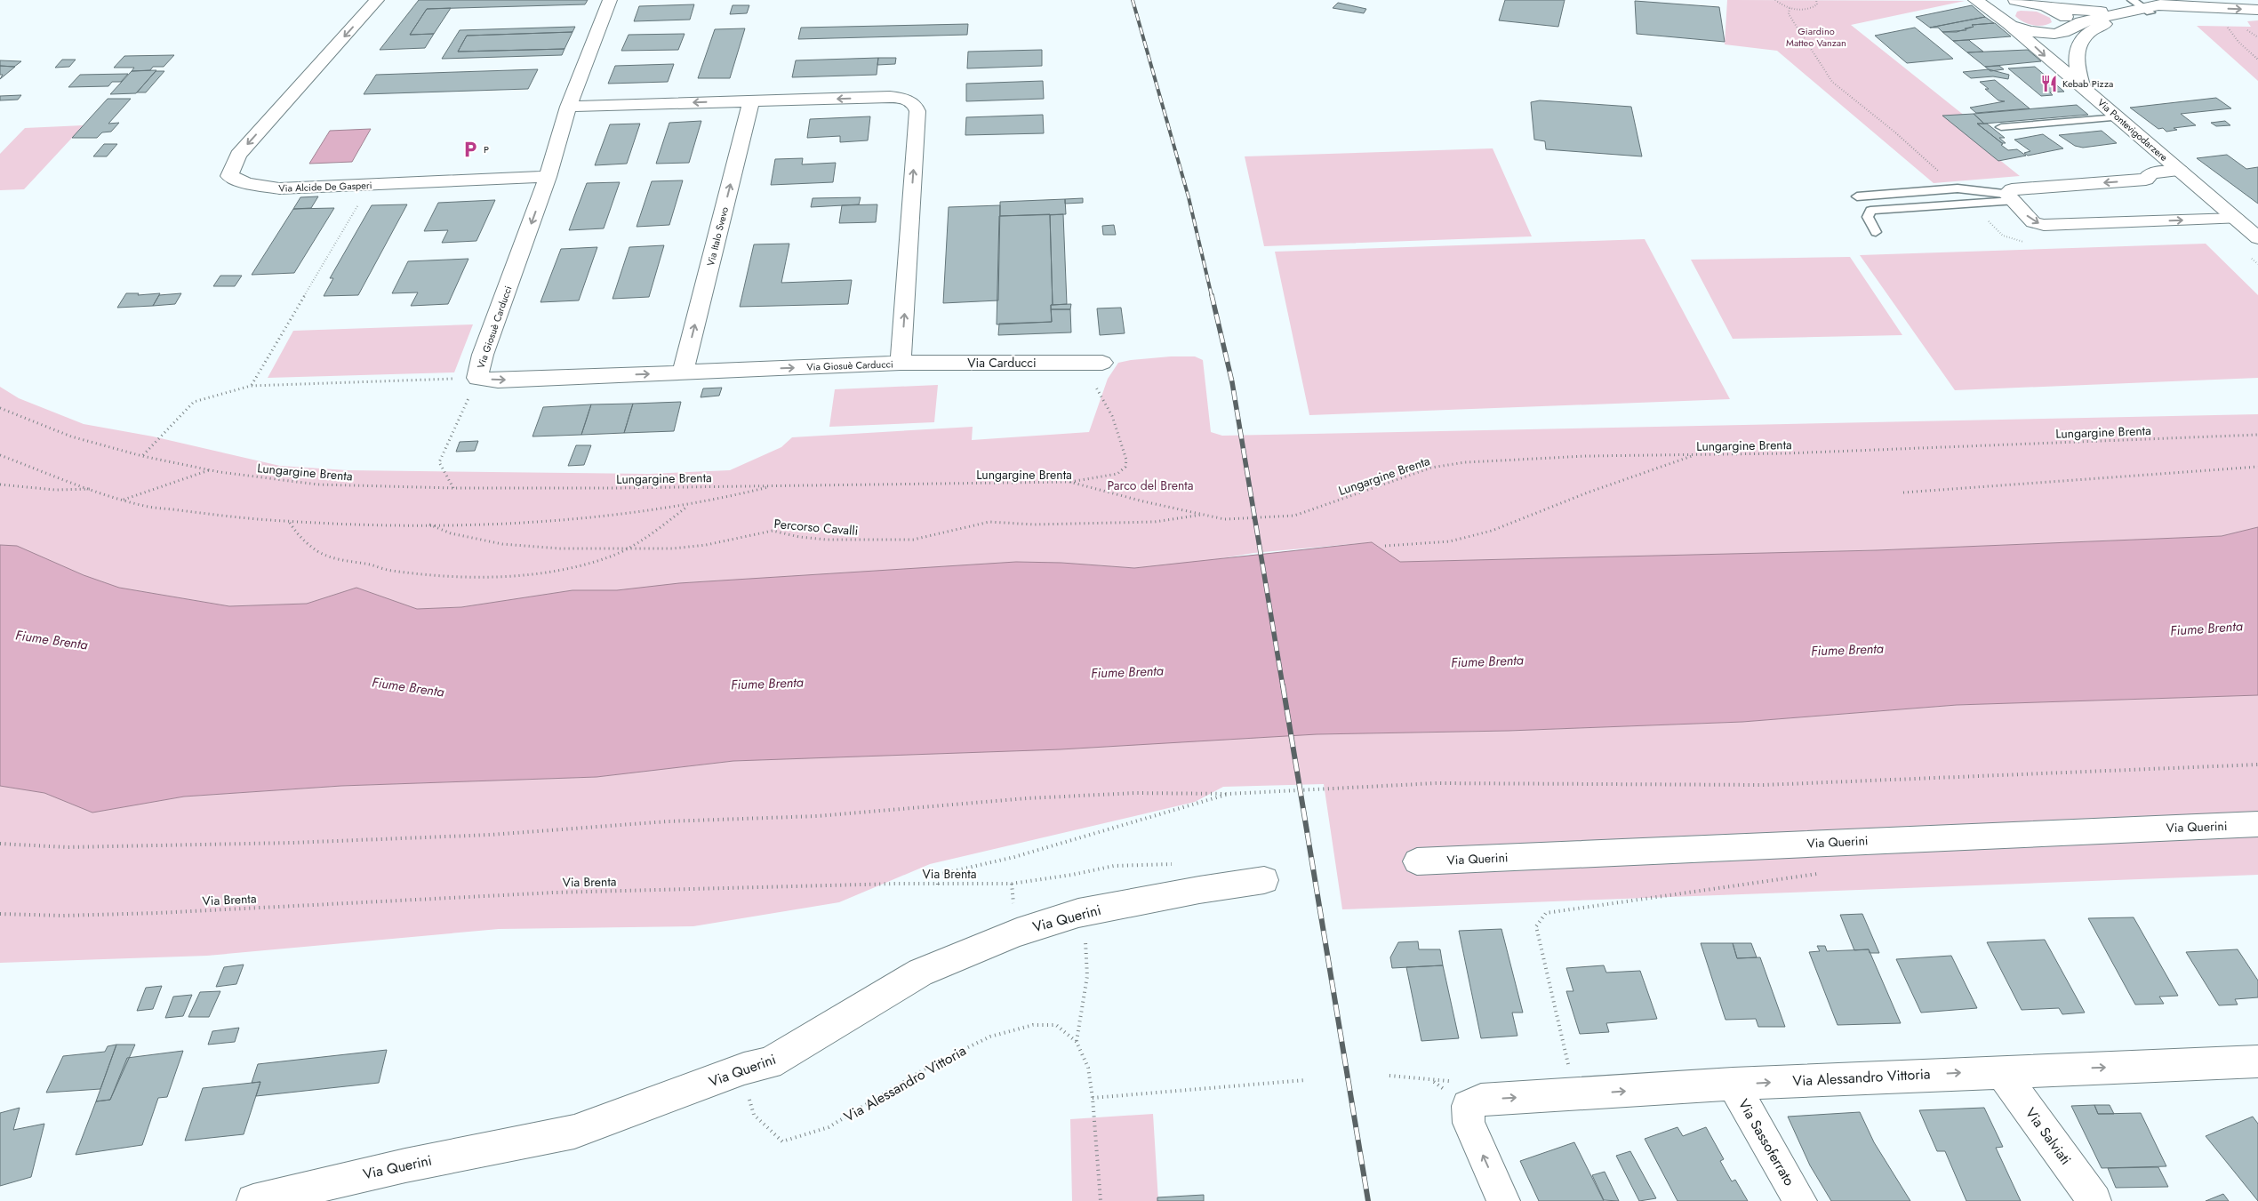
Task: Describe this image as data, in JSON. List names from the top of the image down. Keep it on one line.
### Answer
{"streets":{"street":["Via Pontevigodarzere","Via Alcide De Gasperi","Via Italo Svevo","Via Giosuè Carducci","Via Carducci","Via Querini","Via Alessandro Vittoria","Via Salviati","Via Sassoferrato"],"path":["Lungargine Brenta","Percorso Cavalli","Via Brenta"]},"crossings":[["Via Alcide De Gasperi","Via Giosuè Carducci"],["Via Italo Svevo","Via Giosuè Carducci"],["Via Giosuè Carducci","Via Carducci"],["Lungargine Brenta","Percorso Cavalli"],["Via Querini","Via Alessandro Vittoria"],["Via Alessandro Vittoria","Via Salviati"],["Via Alessandro Vittoria","Via Sassoferrato"]],"one_way":["Via Italo Svevo","Via Alessandro Vittoria"],"water":["Fiume Brenta"],"parks":["Giardino Matteo Vanzan","Parco del Brenta"],"places":{"restaurant":["Kebab Pizza"],"parking":["P"]}}
